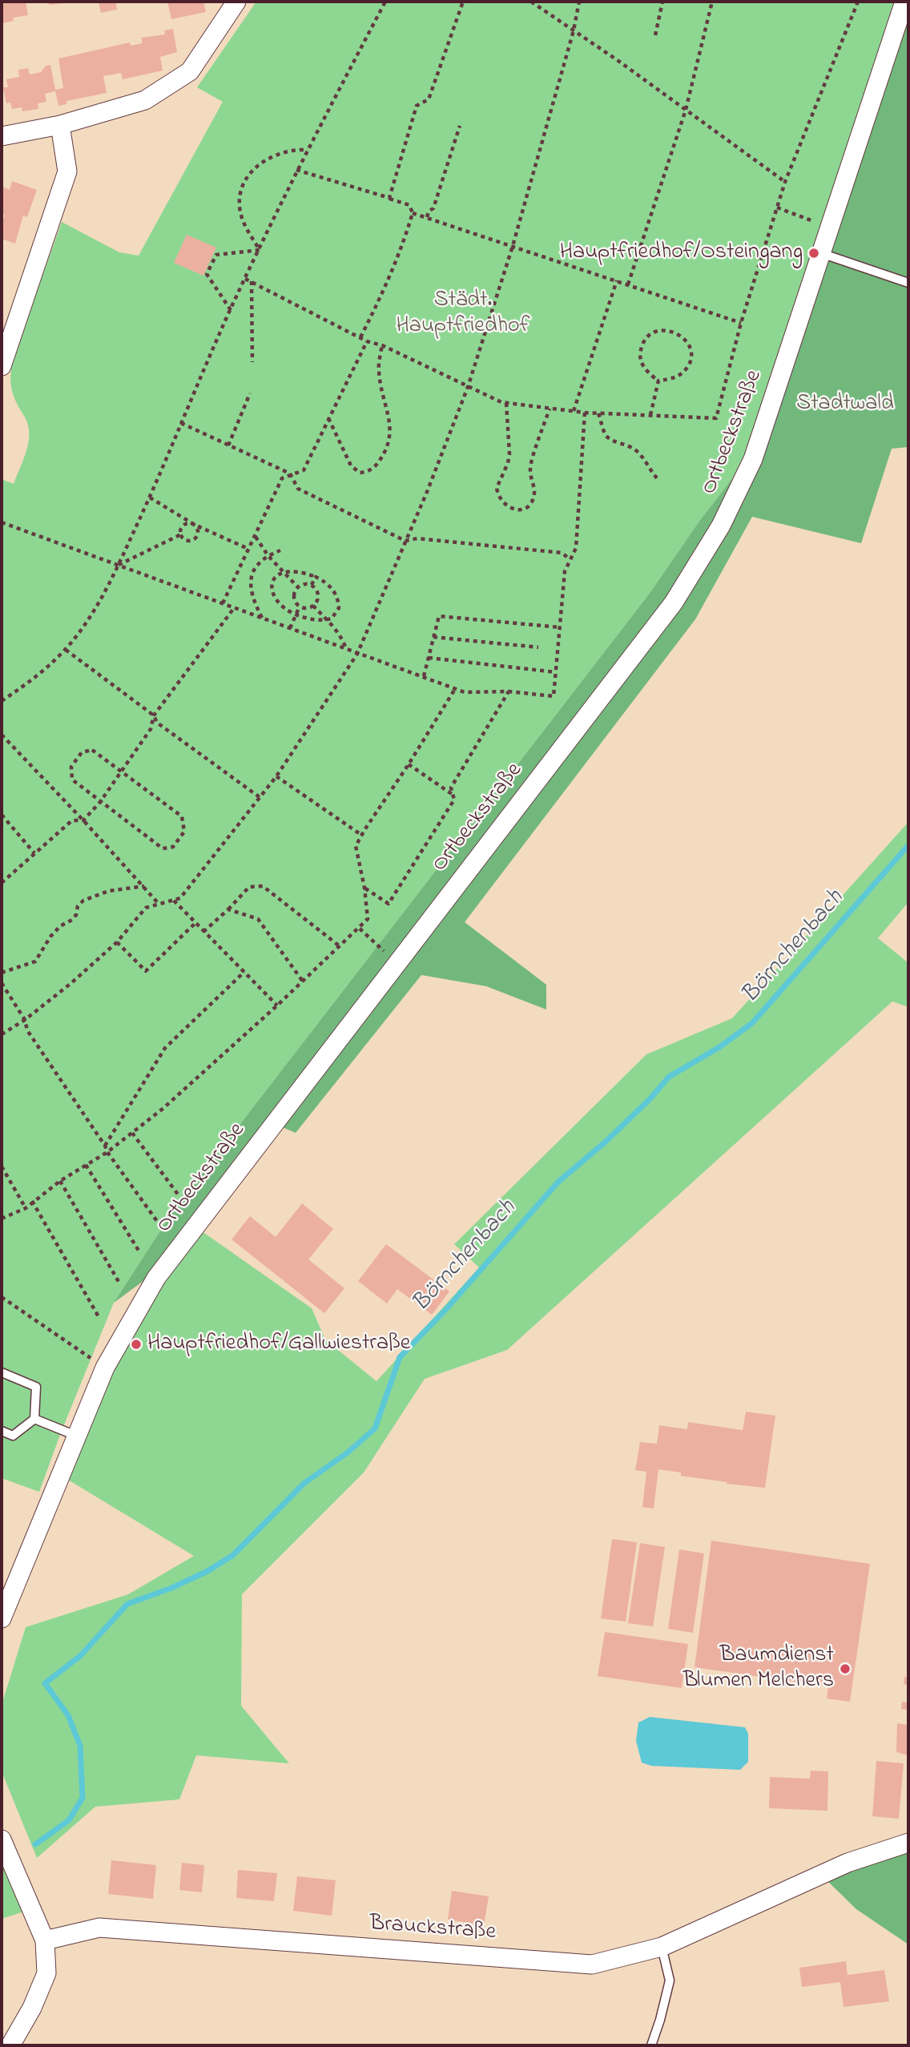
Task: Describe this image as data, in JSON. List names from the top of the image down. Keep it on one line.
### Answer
{"streets":{"street":["Ortbeckstraße","Brauckstraße"]},"water":["Börnchenbach"],"parks":["Städt. Hauptfriedhof","Stadtwald"],"places":["Hauptfriedhof/Osteingang","Hauptfriedhof/Gallwiestraße","Baumdienst Blumen Melchers"]}
